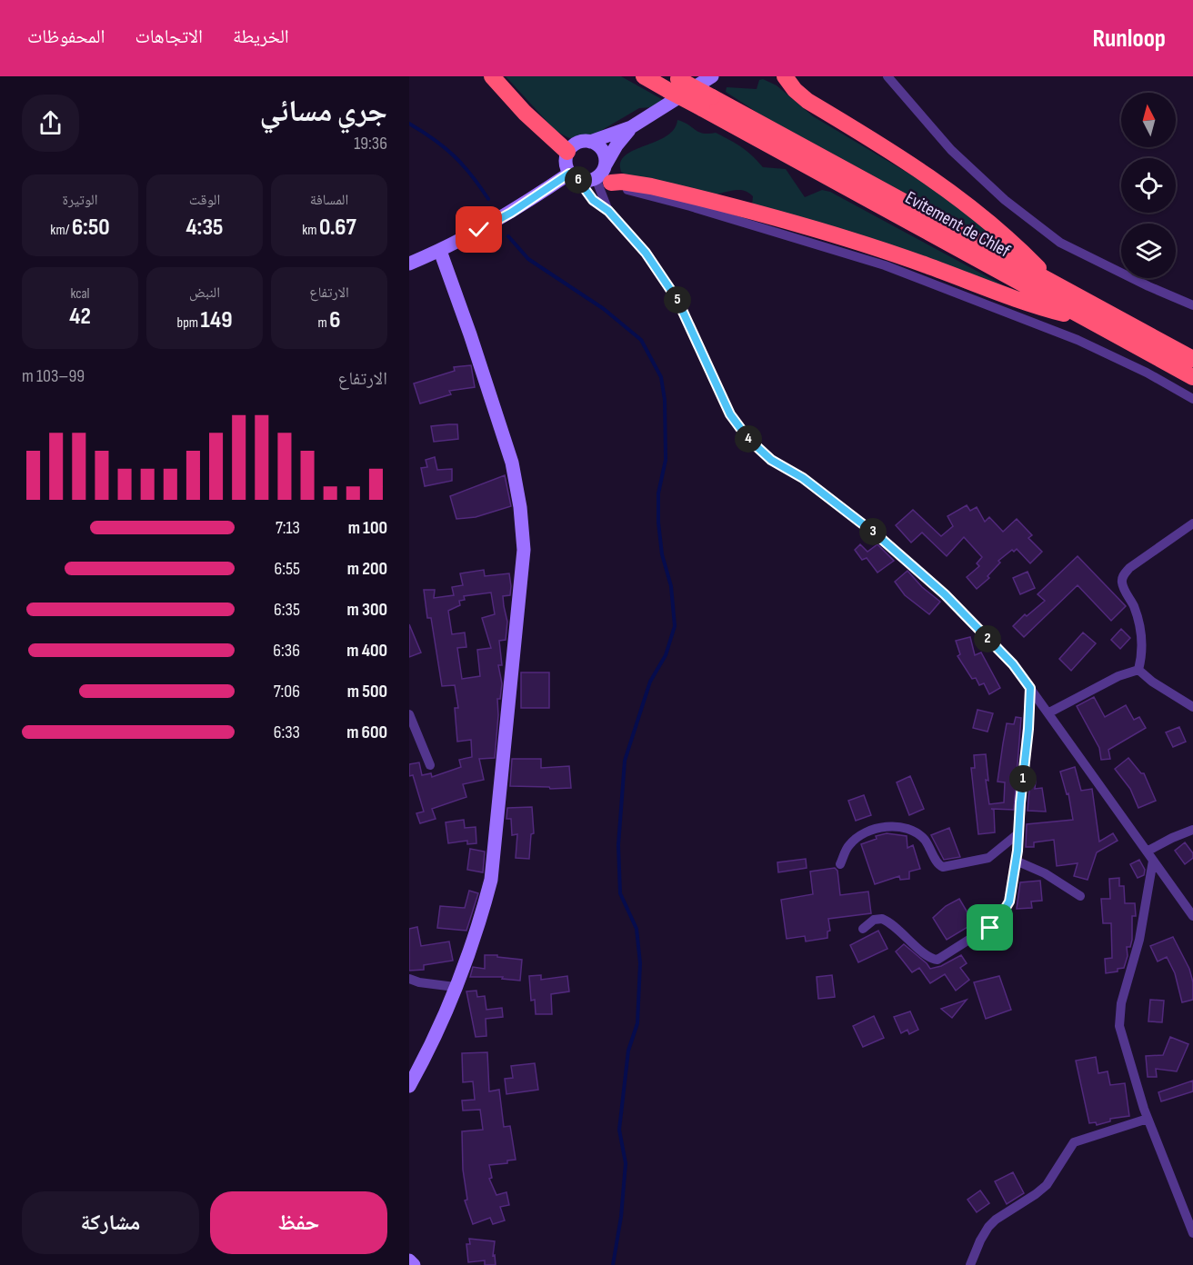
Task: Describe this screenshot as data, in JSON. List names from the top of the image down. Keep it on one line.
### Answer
{"streets":{"highway":["Evitement de Chlef"]},"north":"top","page":{"header":"Runloop","nav":["الخريطة","الاتجاهات","المحفوظات"],"heading":["جري مسائي","19:36"],"pins":["6","5","4","3","2","1"],"stats":[["المسافة","0.67 km"],["الوقت","4:35"],["الوتيرة","6:50 /km"],["الارتفاع","6 m"],["النبض","149 bpm"],["kcal","42"]],"chart":["الارتفاع","99–103 m"],"list":[{"name":"100 m","note":"7:13"},{"name":"200 m","note":"6:55"},{"name":"300 m","note":"6:35"},{"name":"400 m","note":"6:36"},{"name":"500 m","note":"7:06"},{"name":"600 m","note":"6:33"}],"buttons":["حفظ","مشاركة"]}}
